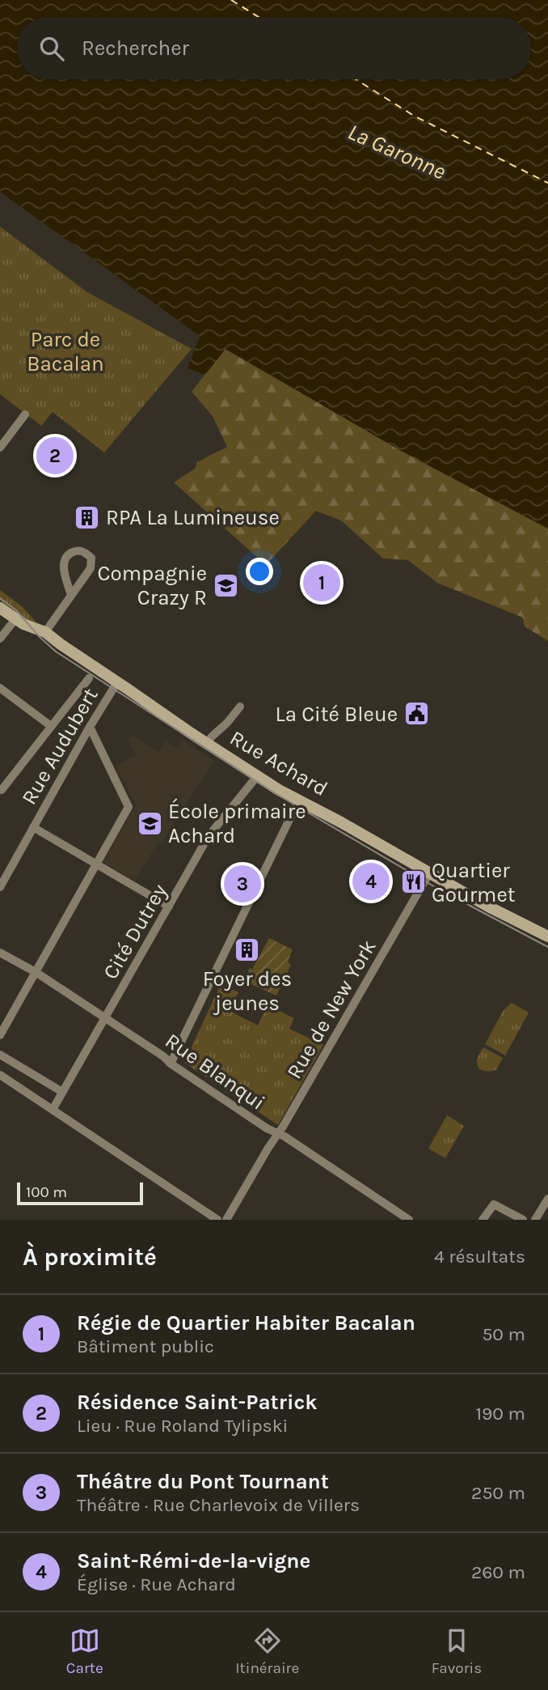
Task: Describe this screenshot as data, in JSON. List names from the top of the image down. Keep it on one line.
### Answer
{"streets":{"street":["Rue Audubert","Rue Achard","Cité Dutrey","Rue de New York","Rue Blanqui"]},"crossings":[["Rue Audubert","Rue Achard"],["Rue Achard","Cité Dutrey"],["Rue Achard","Rue de New York"],["Cité Dutrey","Rue Blanqui"],["Rue de New York","Rue Blanqui"]],"water":["La Garonne"],"parks":["Parc de Bacalan"],"places":{"building":["RPA La Lumineuse","Foyer des jeunes"],"school or university":["Compagnie Crazy R","École primaire Achard"],"public building":["La Cité Bleue"],"restaurant":["Quartier Gourmet"]},"scale_bar":"100 m","page":{"search":"Rechercher","pins":["2","1","4","3"],"scale":"100 m","heading":["À proximité","4 résultats"],"list":[{"mark":"1","name":"Régie de Quartier Habiter Bacalan","note":"Bâtiment public","value":"50 m"},{"mark":"2","name":"Résidence Saint-Patrick","note":"Lieu · Rue Roland Tylipski","value":"190 m"},{"mark":"3","name":"Théâtre du Pont Tournant","note":"Théâtre · Rue Charlevoix de Villers","value":"250 m"},{"mark":"4","name":"Saint-Rémi-de-la-vigne","note":"Église · Rue Achard","value":"260 m"}],"nav":["Carte","Itinéraire","Favoris"]}}
